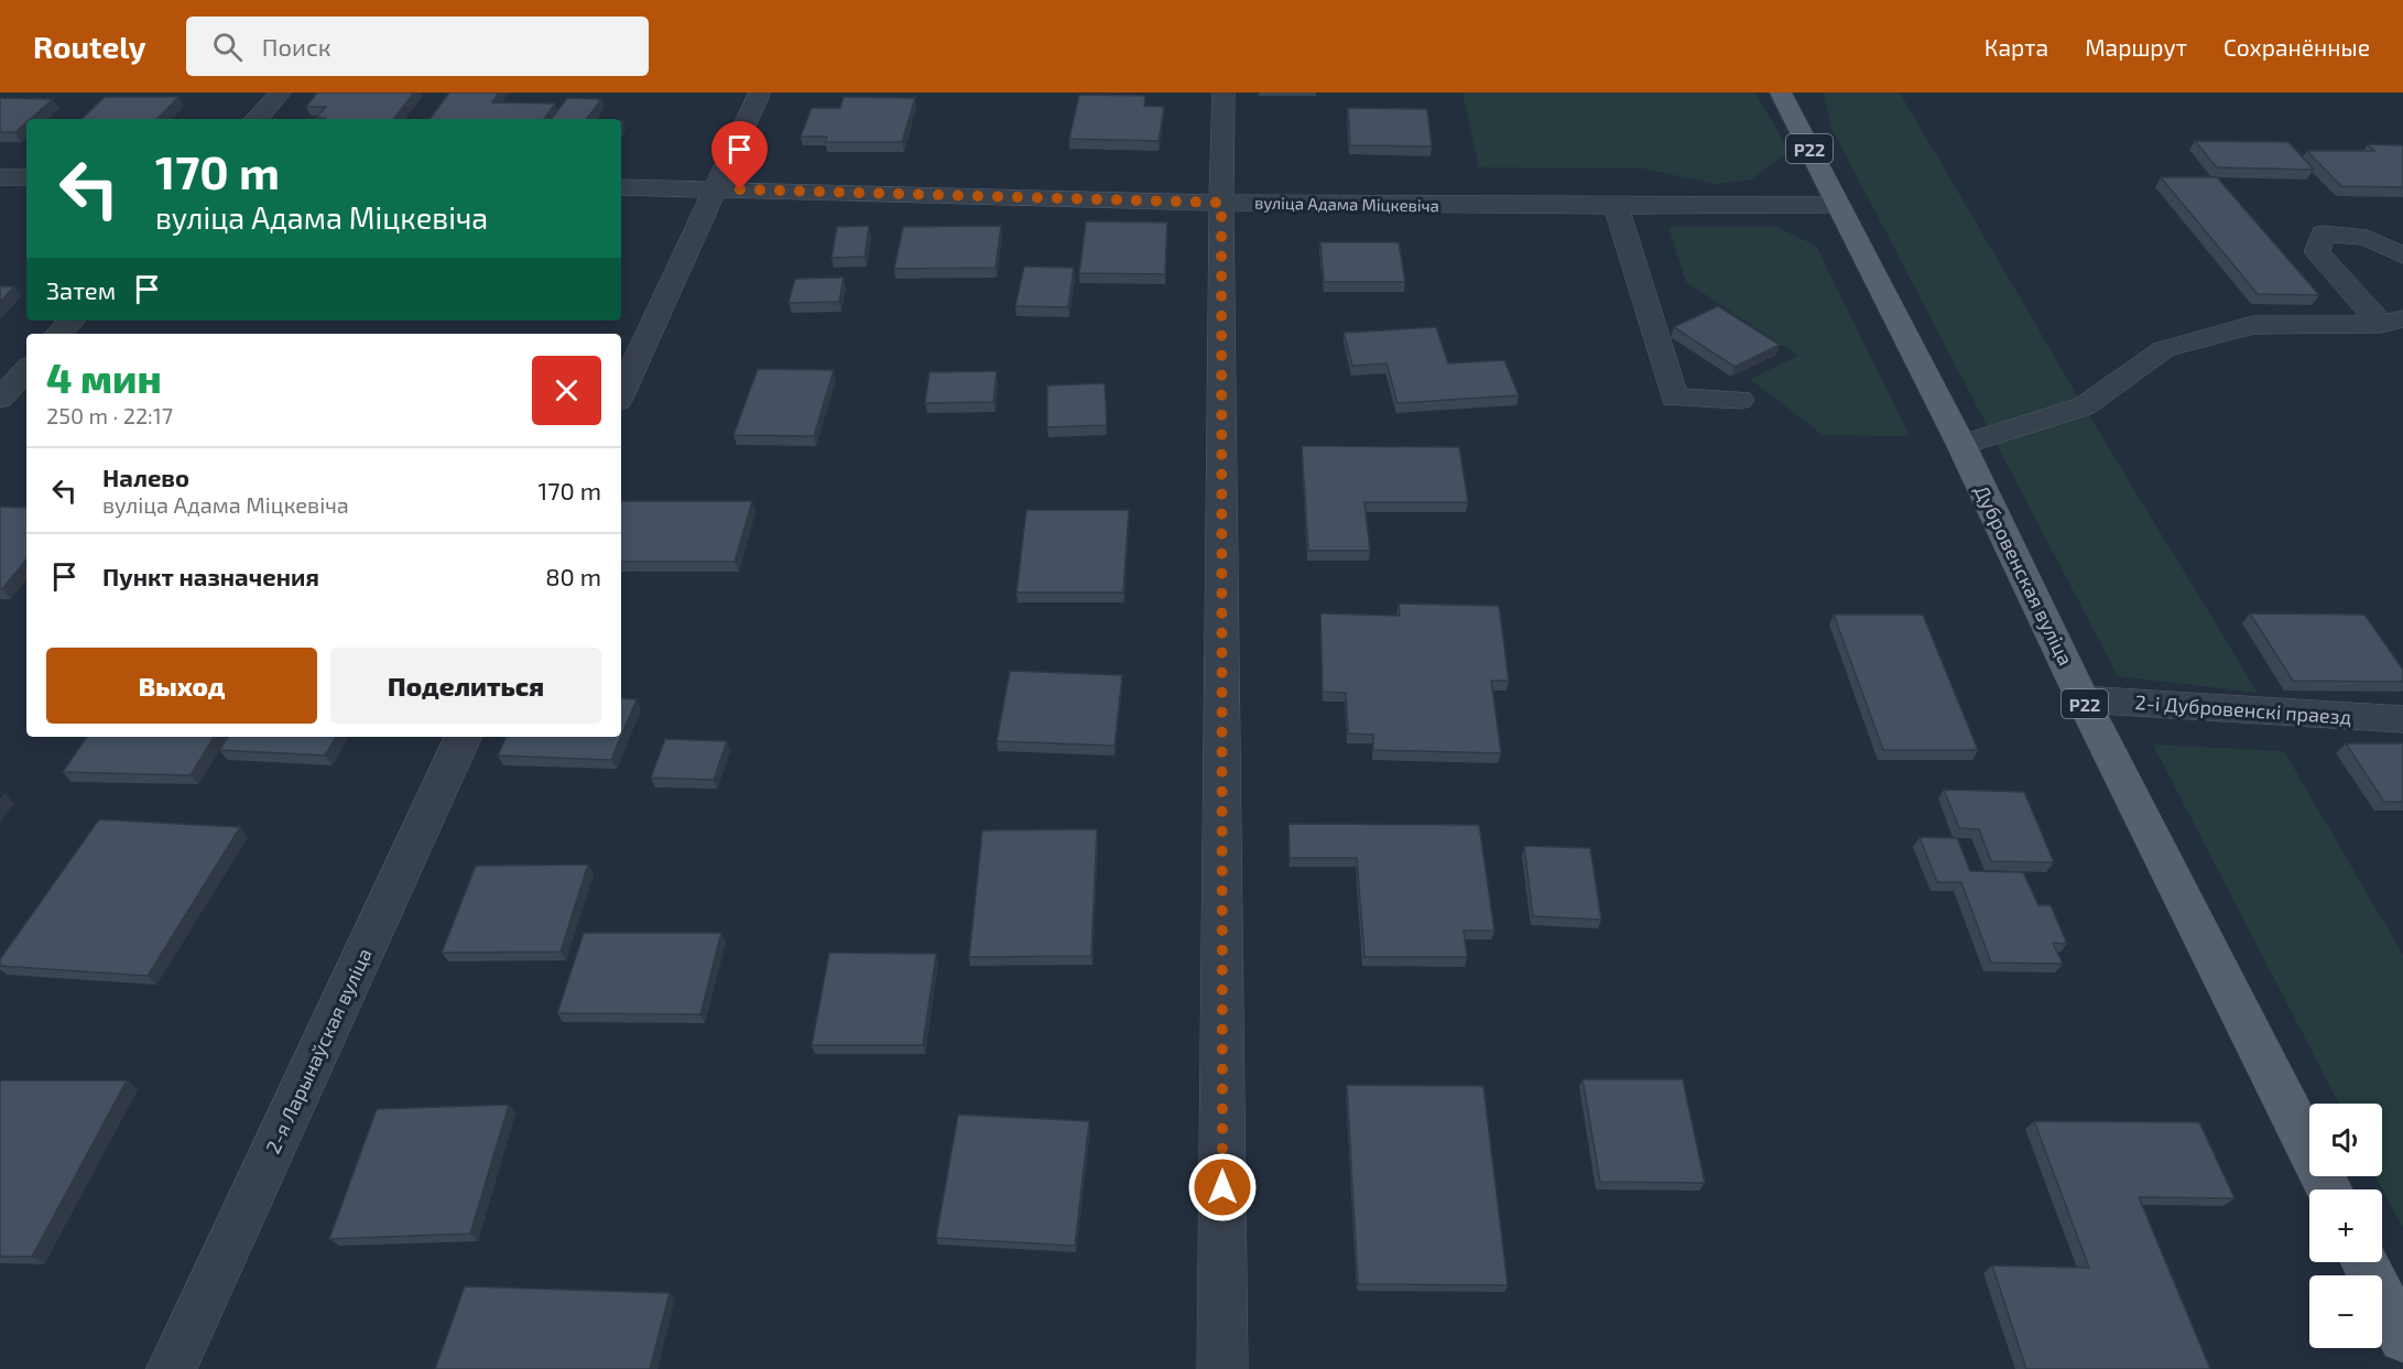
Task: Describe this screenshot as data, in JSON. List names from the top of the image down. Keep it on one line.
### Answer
{"streets":{"main road":["Р22","Дубровенская вуліца"],"street":["вуліца Адама Міцкевіча","2-і Дубровенскі праезд","2-я Ларынаўская вуліца"]},"crossings":[["вуліца Адама Міцкевіча","Дубровенская вуліца"],["Дубровенская вуліца","2-і Дубровенскі праезд"]],"page":{"header":"Routely","search":"Поиск","nav":["Карта","Маршрут","Сохранённые"],"turn":["170 m","вуліца Адама Міцкевіча"],"then":"Затем","heading":["4 мин","250 m · 22:17"],"list":[{"name":"Налево","note":"вуліца Адама Міцкевіча","value":"170 m"},{"name":"Пункт назначения","value":"80 m"}],"buttons":["Выход","Поделиться"],"map_buttons":["+","−"]}}
